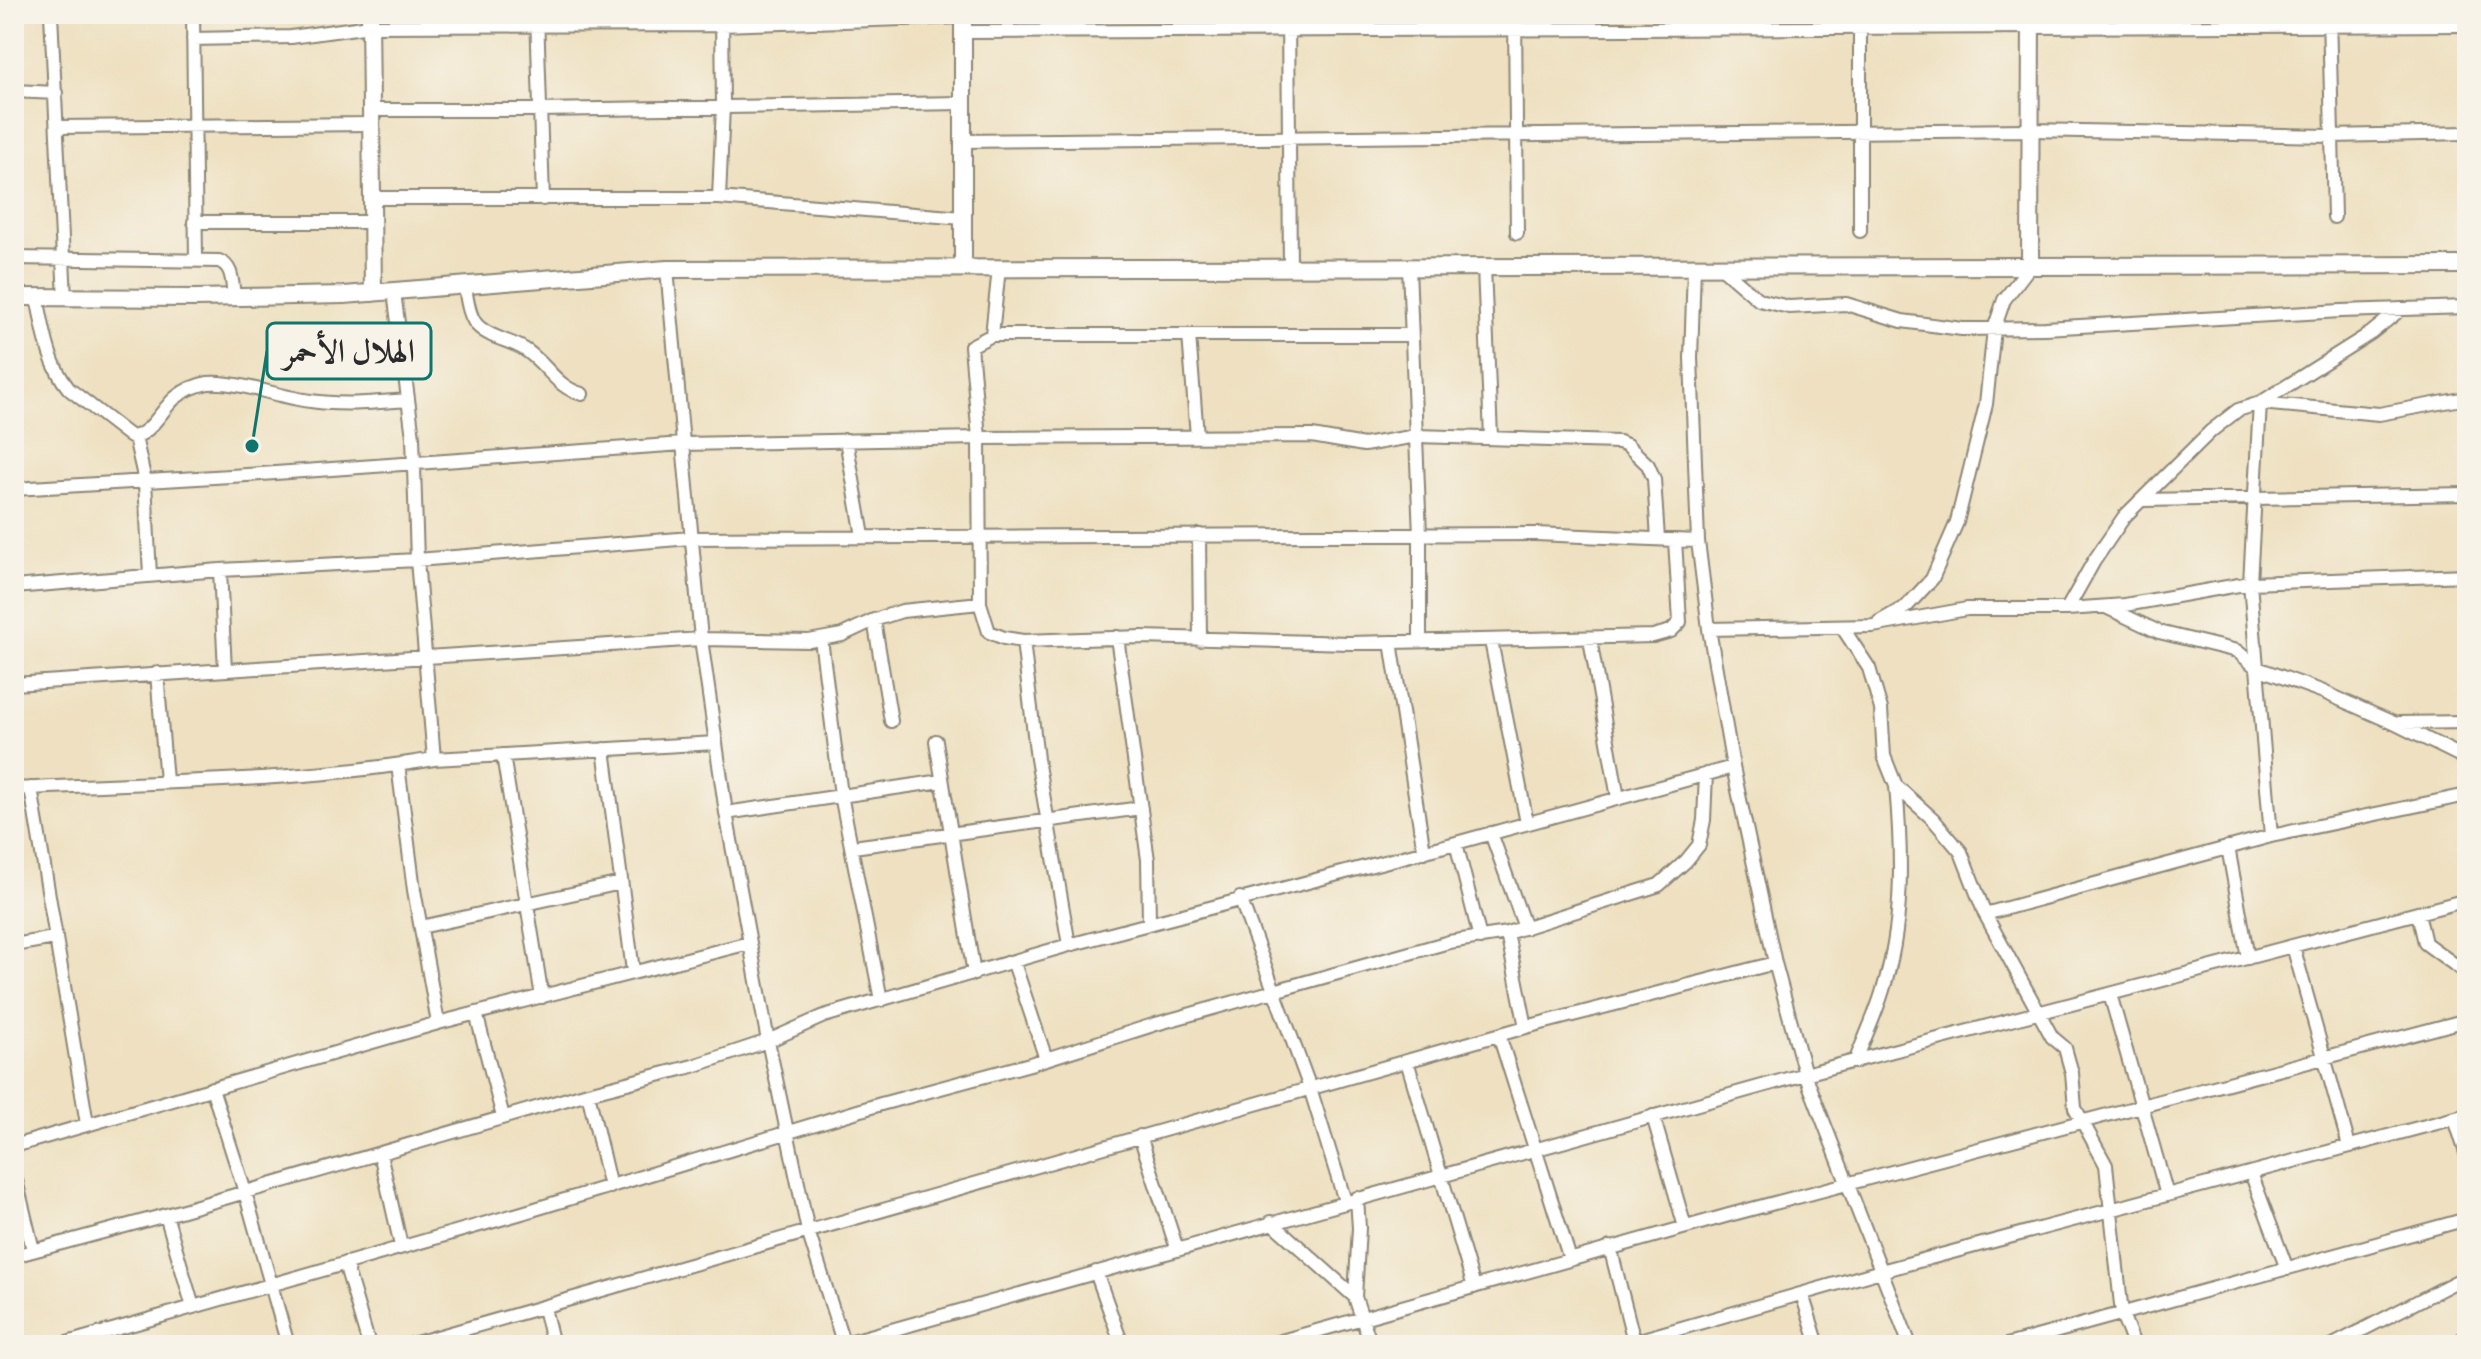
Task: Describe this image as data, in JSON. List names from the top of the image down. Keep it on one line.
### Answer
{"places":["الهلال الأحمر"]}
